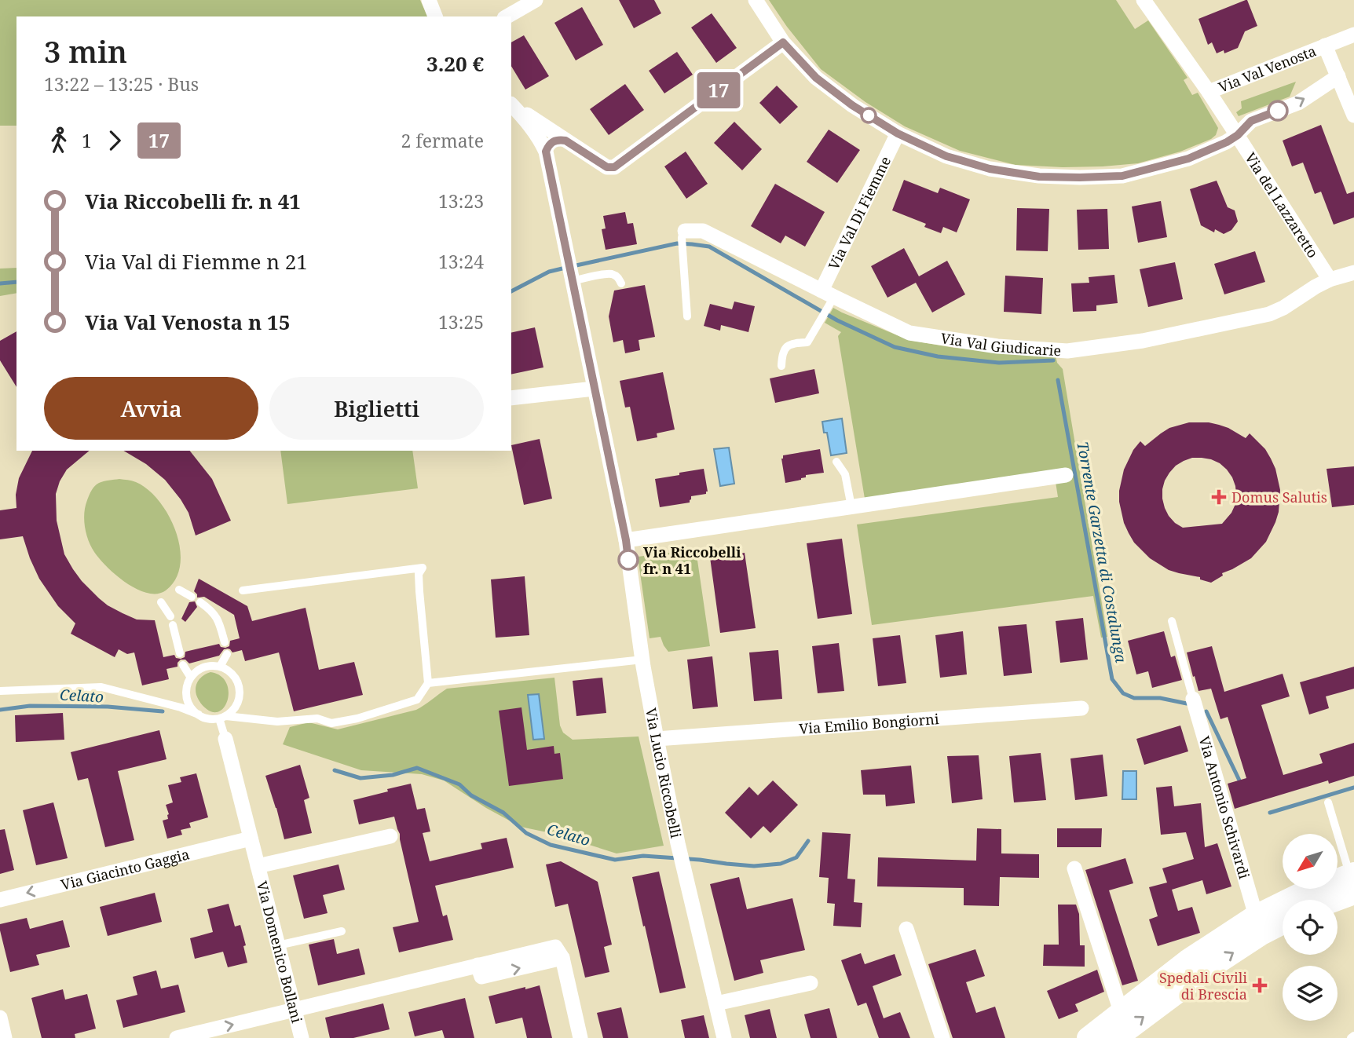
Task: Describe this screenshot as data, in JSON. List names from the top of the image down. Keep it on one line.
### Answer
{"streets":{"street":["Via Val Venosta","Via del Lazzaretto","Via Val Di Fiemme","Via Val Giudicarie","Via Emilio Bongiorni","Via Lucio Riccobelli","Via Antonio Schivardi","Via Giacinto Gaggia","Via Domenico Bollani"]},"crossings":[["Via Val Venosta","Via del Lazzaretto"],["Via del Lazzaretto","Via Val Giudicarie"],["Via Val Di Fiemme","Via Val Giudicarie"],["Via Emilio Bongiorni","Via Lucio Riccobelli"],["Via Giacinto Gaggia","Via Domenico Bollani"]],"one_way":["Via Giacinto Gaggia"],"water":["Torrente Garzetta di Costalunga","Celato"],"places":{"health":["Domus Salutis","Spedali Civili di Brescia"],"other":["Via Riccobelli fr. n 41"]},"lines":["bus line 17"],"north":"bottom left","page":{"on_map":"17","heading":["3 min","13:22 – 13:25 · Bus","3.20 €"],"legs":["1","17","2 fermate"],"list":[{"name":"Via Riccobelli fr. n 41","value":"13:23"},{"name":"Via Val di Fiemme n 21","value":"13:24"},{"name":"Via Val Venosta n 15","value":"13:25"}],"buttons":["Avvia","Biglietti"]}}
